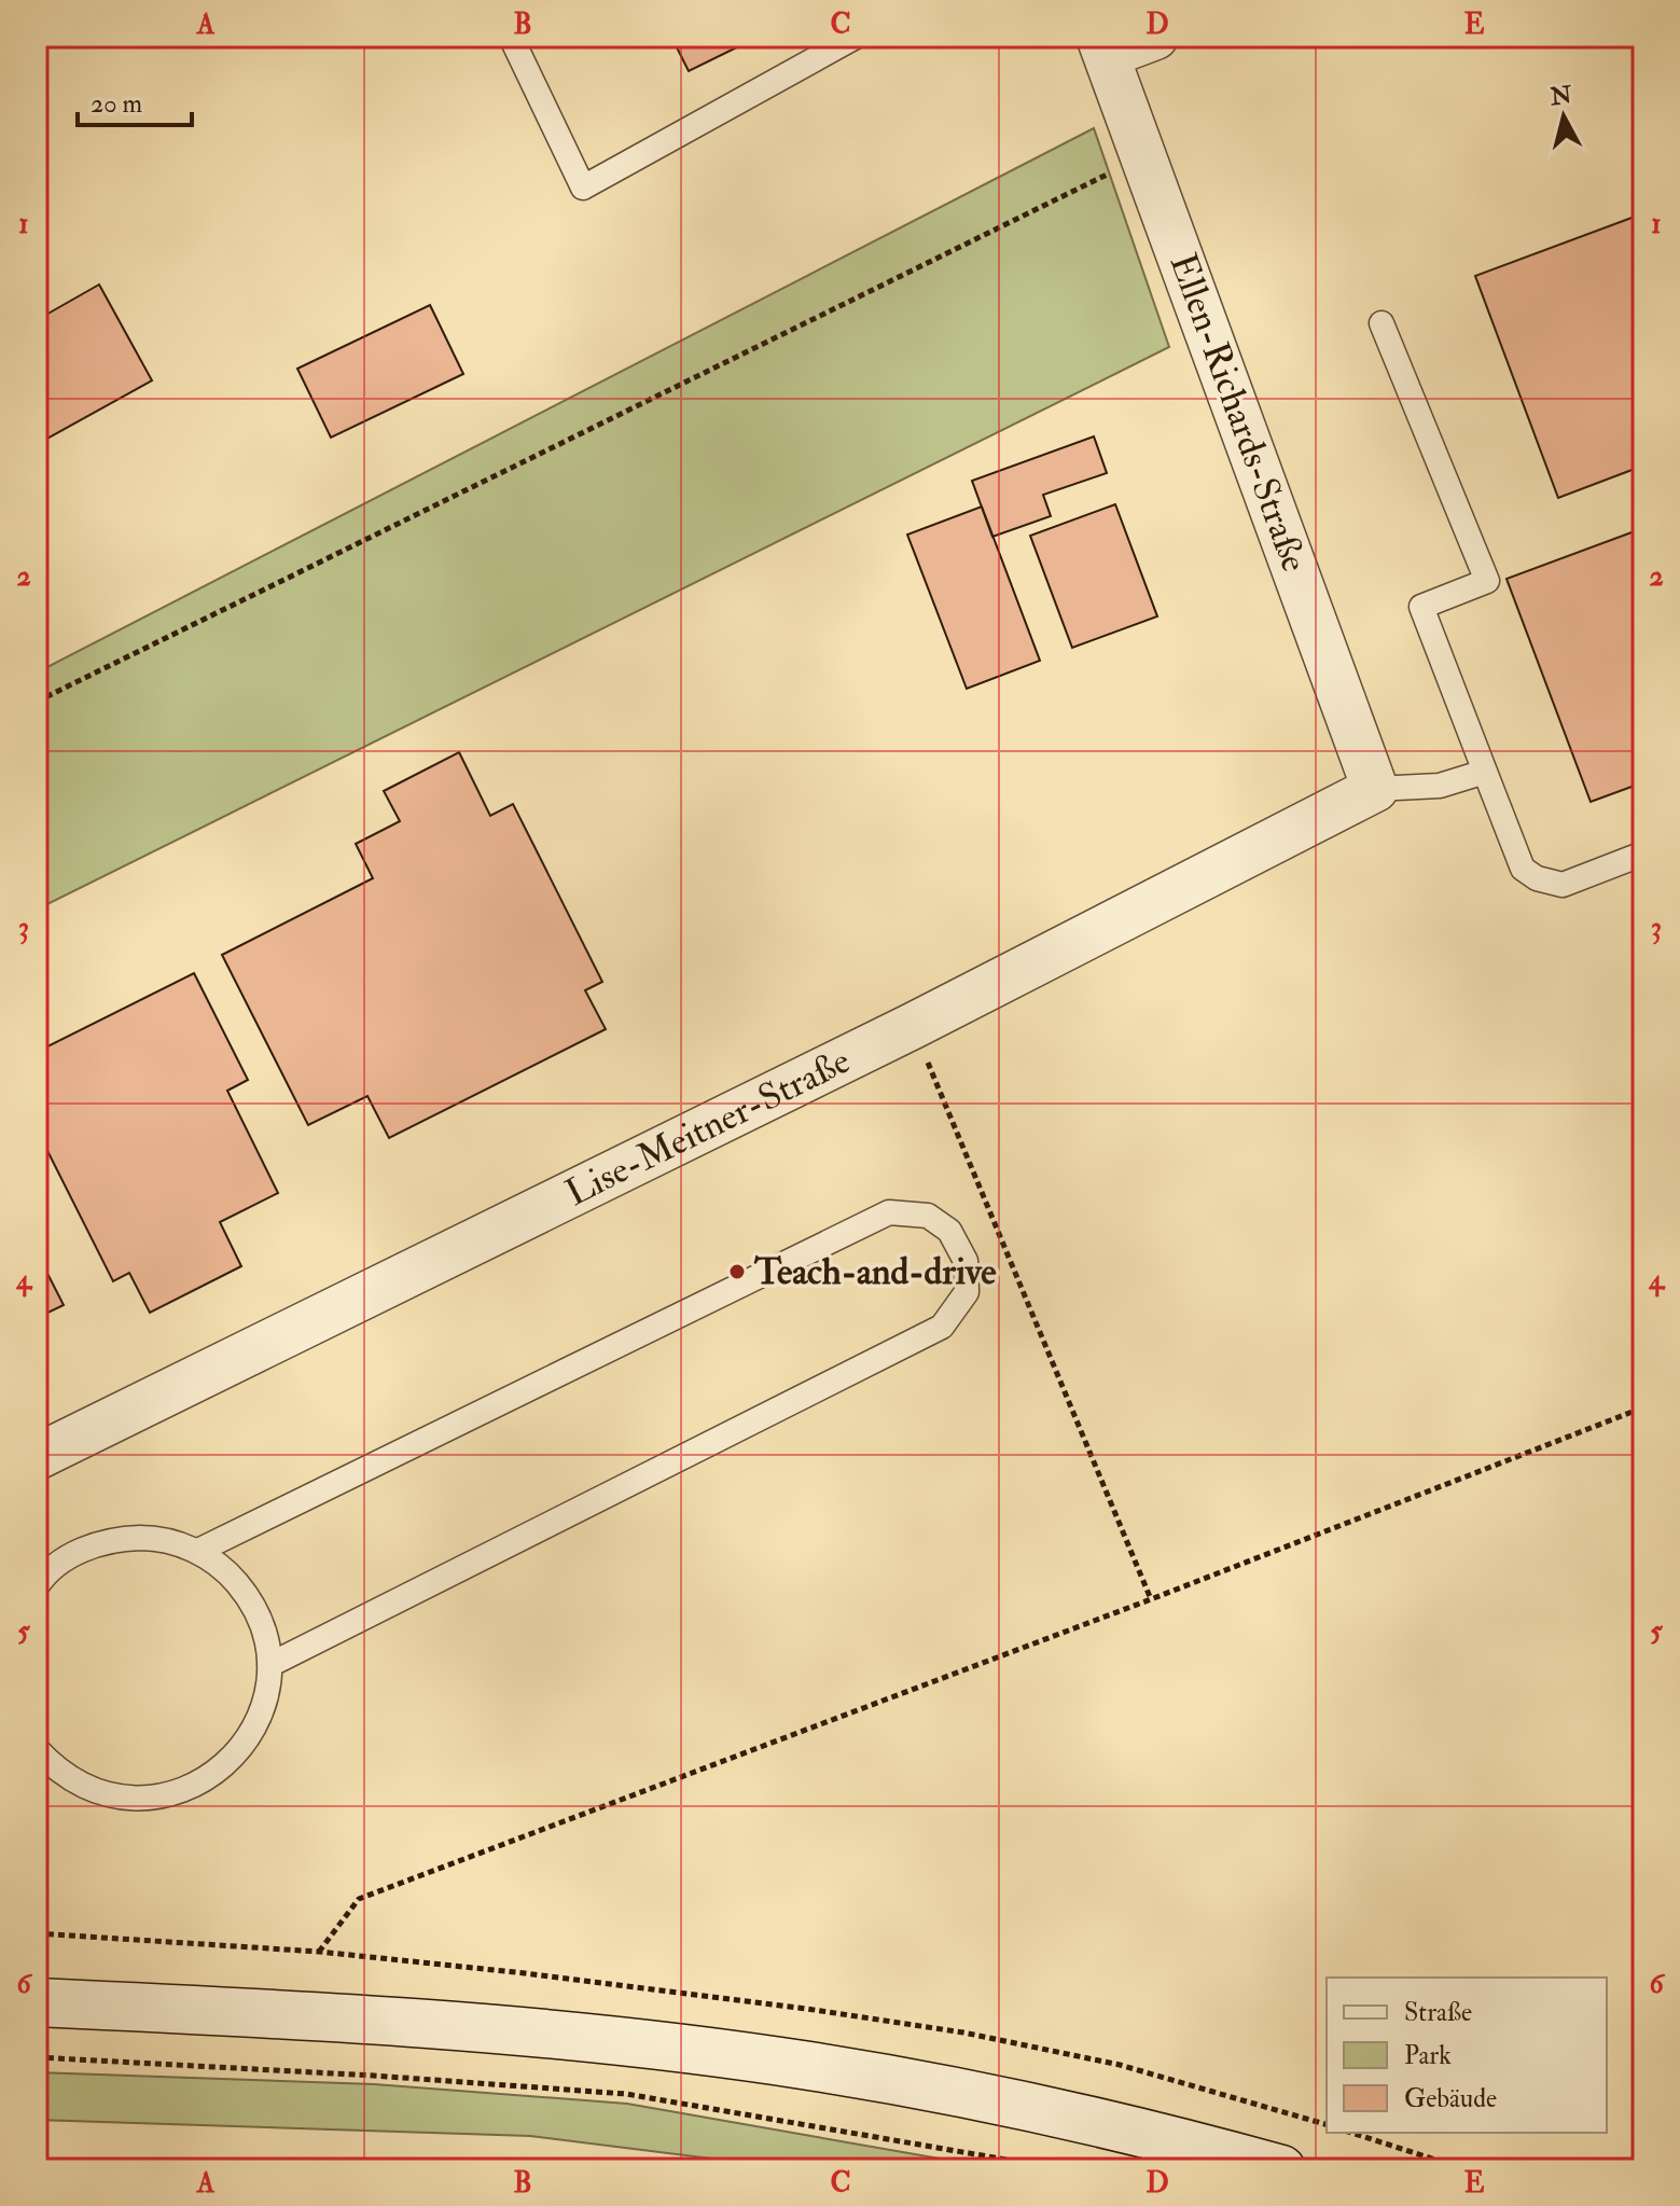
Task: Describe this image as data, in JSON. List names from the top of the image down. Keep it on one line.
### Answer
{"streets":{"street":["Ellen-Richards-Straße","Lise-Meitner-Straße"]},"crossings":[["Ellen-Richards-Straße","Lise-Meitner-Straße"]],"places":["Teach-and-drive"],"legend":["Straße","Park","Gebäude"],"scale_bar":"20 m","north":"top","grid":{"columns":["A","B","C","D","E"],"rows":["1","2","3","4","5","6"]}}
